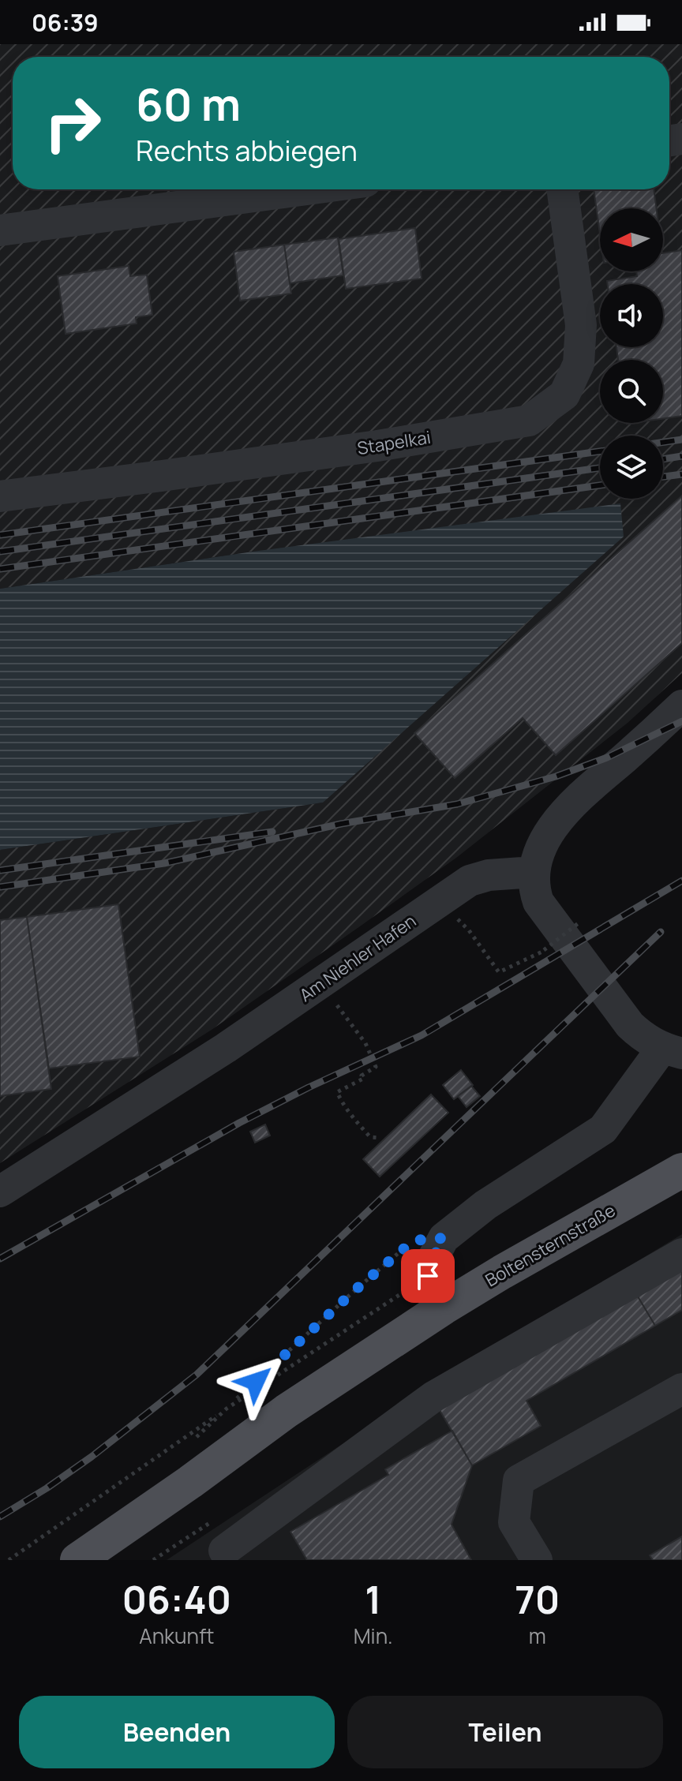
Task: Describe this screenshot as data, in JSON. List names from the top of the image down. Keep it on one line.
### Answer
{"streets":{"main road":["Boltensternstraße"],"street":["Stapelkai","Am Niehler Hafen"]},"north":"left","page":{"status":"06:39","turn":["60 m","Rechts abbiegen"],"eta":["06:40","Ankunft","1","Min.","70","m"],"buttons":["Beenden","Teilen"]}}
